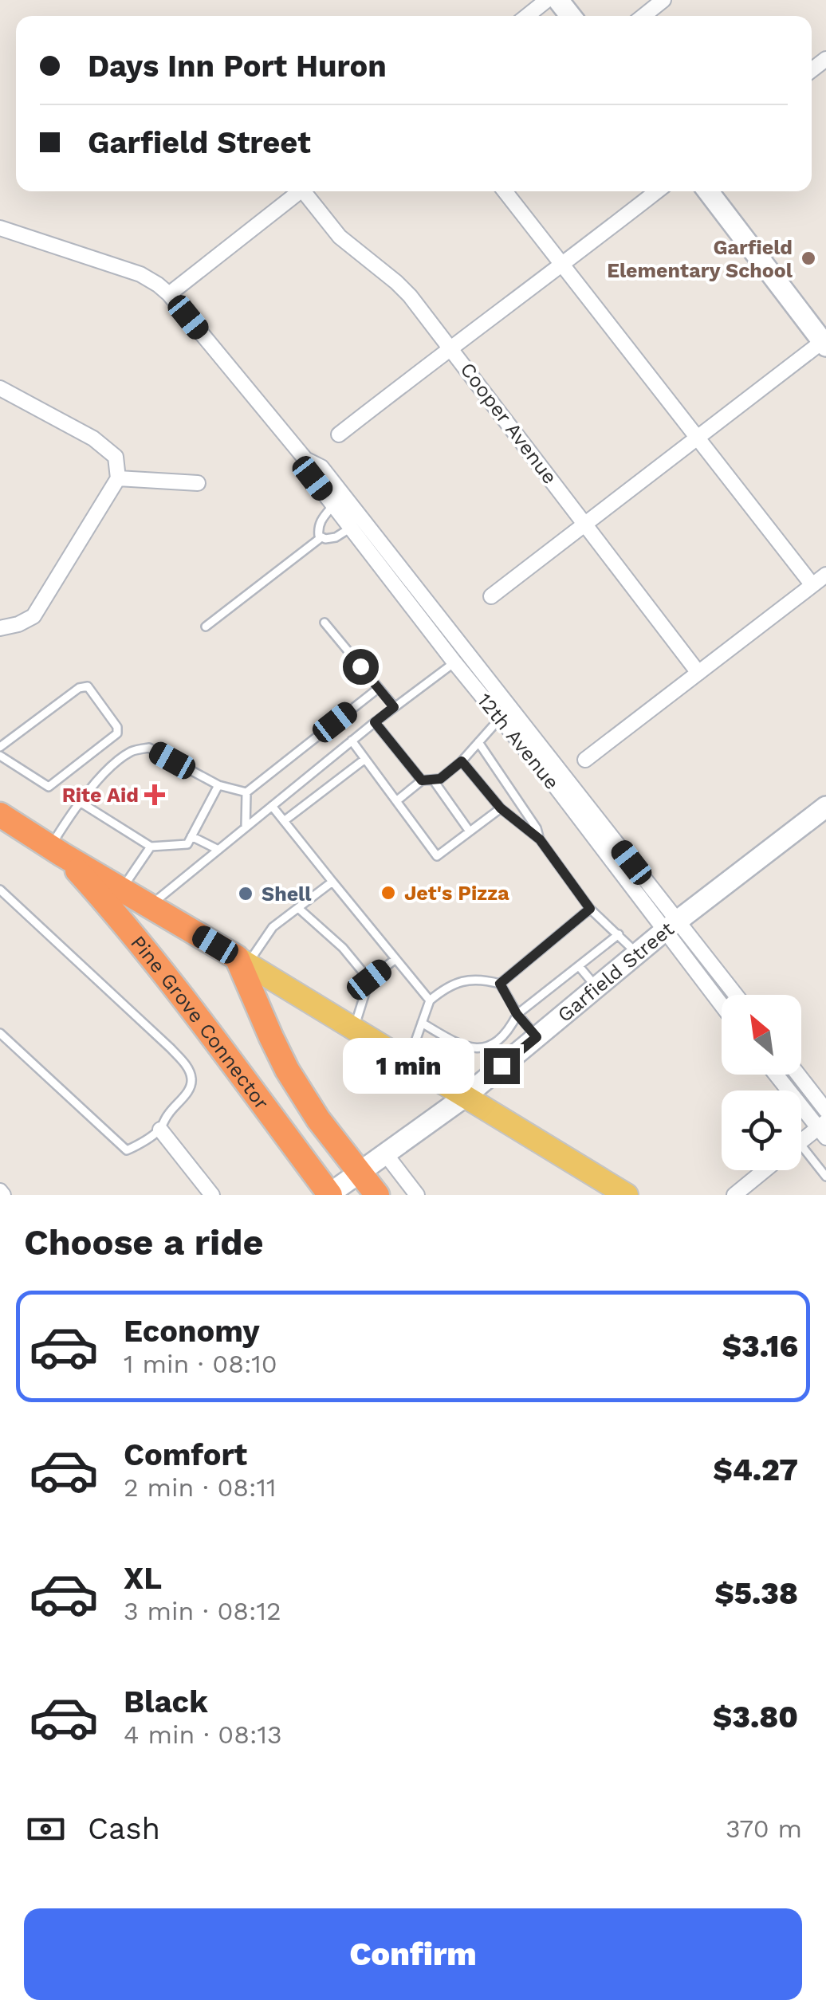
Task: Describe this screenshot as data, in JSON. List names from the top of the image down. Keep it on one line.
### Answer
{"streets":{"highway":["Pine Grove Connector"],"street":["Cooper Avenue","12th Avenue","Garfield Street"]},"crossings":[["12th Avenue","Garfield Street"],["Garfield Street","Pine Grove Connector"]],"places":{"other":["Garfield Elementary School","Jet's Pizza","Shell"],"health":["Rite Aid"]},"north":"top left","page":{"banner":["Days Inn Port Huron","Garfield Street"],"bubble":"1 min","heading":"Choose a ride","list":[{"name":"Economy","note":"1 min · 08:10","value":"$3.16"},{"name":"Comfort","note":"2 min · 08:11","value":"$4.27"},{"name":"XL","note":"3 min · 08:12","value":"$5.38"},{"name":"Black","note":"4 min · 08:13","value":"$3.80"}],"pay":["Cash","370 m"],"buttons":"Confirm"}}
